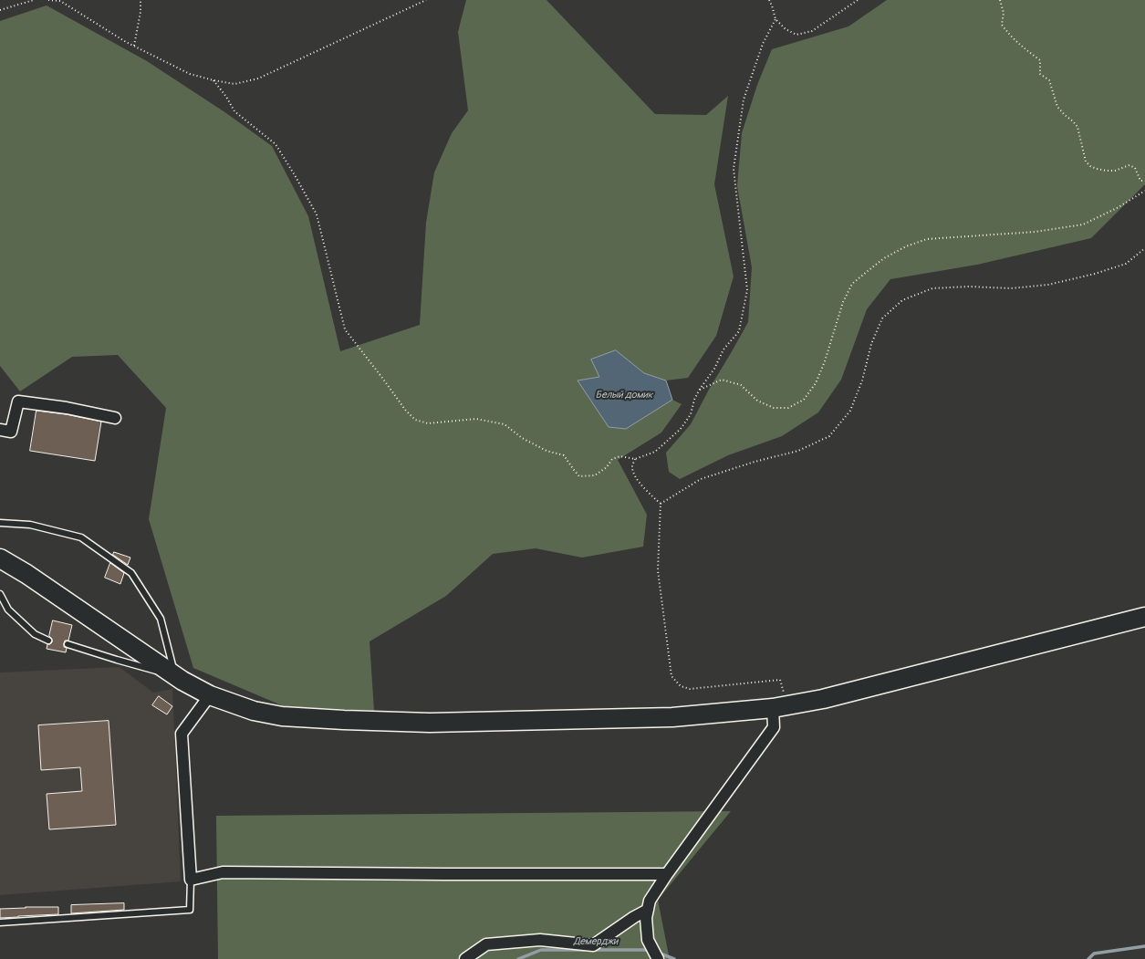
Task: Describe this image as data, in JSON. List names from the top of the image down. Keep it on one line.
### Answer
{"water":["Белый домик","Демерджи"]}
